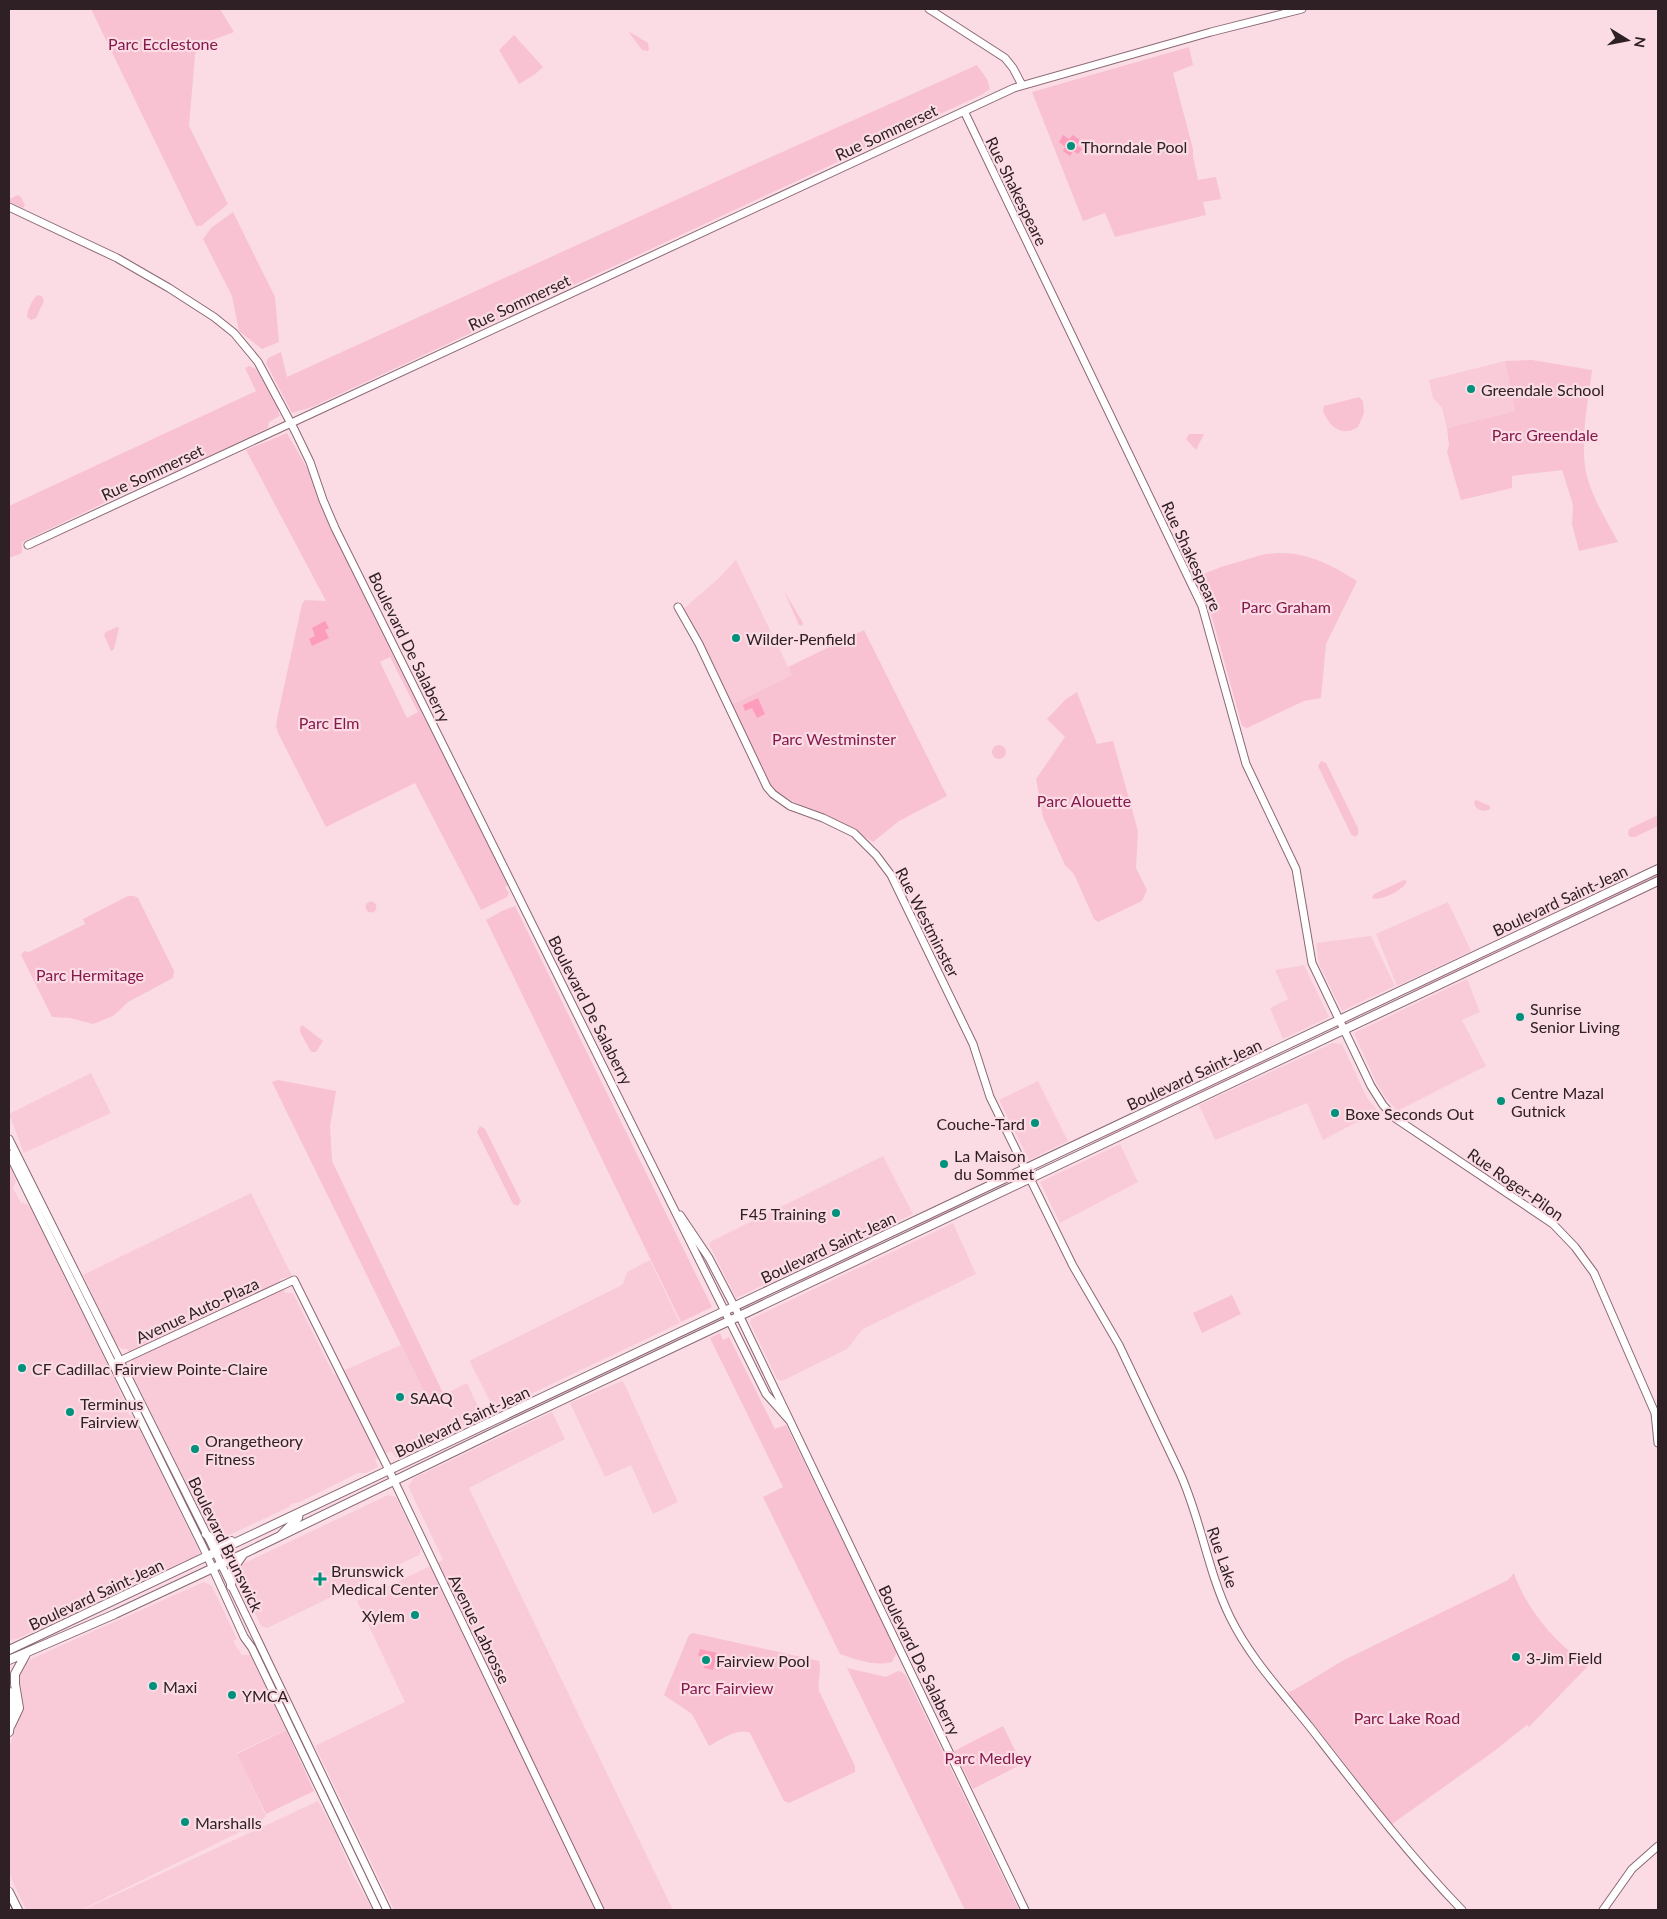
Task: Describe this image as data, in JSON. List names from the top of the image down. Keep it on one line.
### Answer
{"streets":{"main road":["Boulevard Saint-Jean"],"street":["Rue Sommerset","Rue Shakespeare","Boulevard De Salaberry","Rue Westminster","Rue Roger-Pilon","Avenue Auto-Plaza","Boulevard Brunswick","Rue Lake","Avenue Labrosse"]},"crossings":[["Rue Sommerset","Rue Shakespeare"],["Rue Sommerset","Boulevard De Salaberry"],["Rue Shakespeare","Boulevard Saint-Jean"],["Rue Shakespeare","Rue Roger-Pilon"],["Boulevard De Salaberry","Boulevard Saint-Jean"],["Boulevard Saint-Jean","Rue Westminster"],["Boulevard Saint-Jean","Rue Roger-Pilon"],["Boulevard Saint-Jean","Boulevard Brunswick"],["Boulevard Saint-Jean","Rue Lake"],["Boulevard Saint-Jean","Avenue Labrosse"],["Rue Westminster","Rue Lake"],["Avenue Auto-Plaza","Boulevard Brunswick"],["Avenue Auto-Plaza","Avenue Labrosse"]],"parks":["Parc Ecclestone","Parc Greendale","Parc Graham","Parc Elm","Parc Westminster","Parc Alouette","Parc Hermitage","Parc Fairview","Parc Lake Road","Parc Medley"],"places":{"other":["Thorndale Pool","Greendale School","Wilder-Penfield","Sunrise Senior Living","Centre Mazal Gutnick","Boxe Seconds Out","Couche-Tard","La Maison du Sommet","F45 Training","CF Cadillac Fairview Pointe-Claire","SAAQ","Terminus Fairview","Orangetheory Fitness","Xylem","3-Jim Field","Fairview Pool","Maxi","YMCA","Marshalls"],"health":["Brunswick Medical Center"]},"north":"right"}
